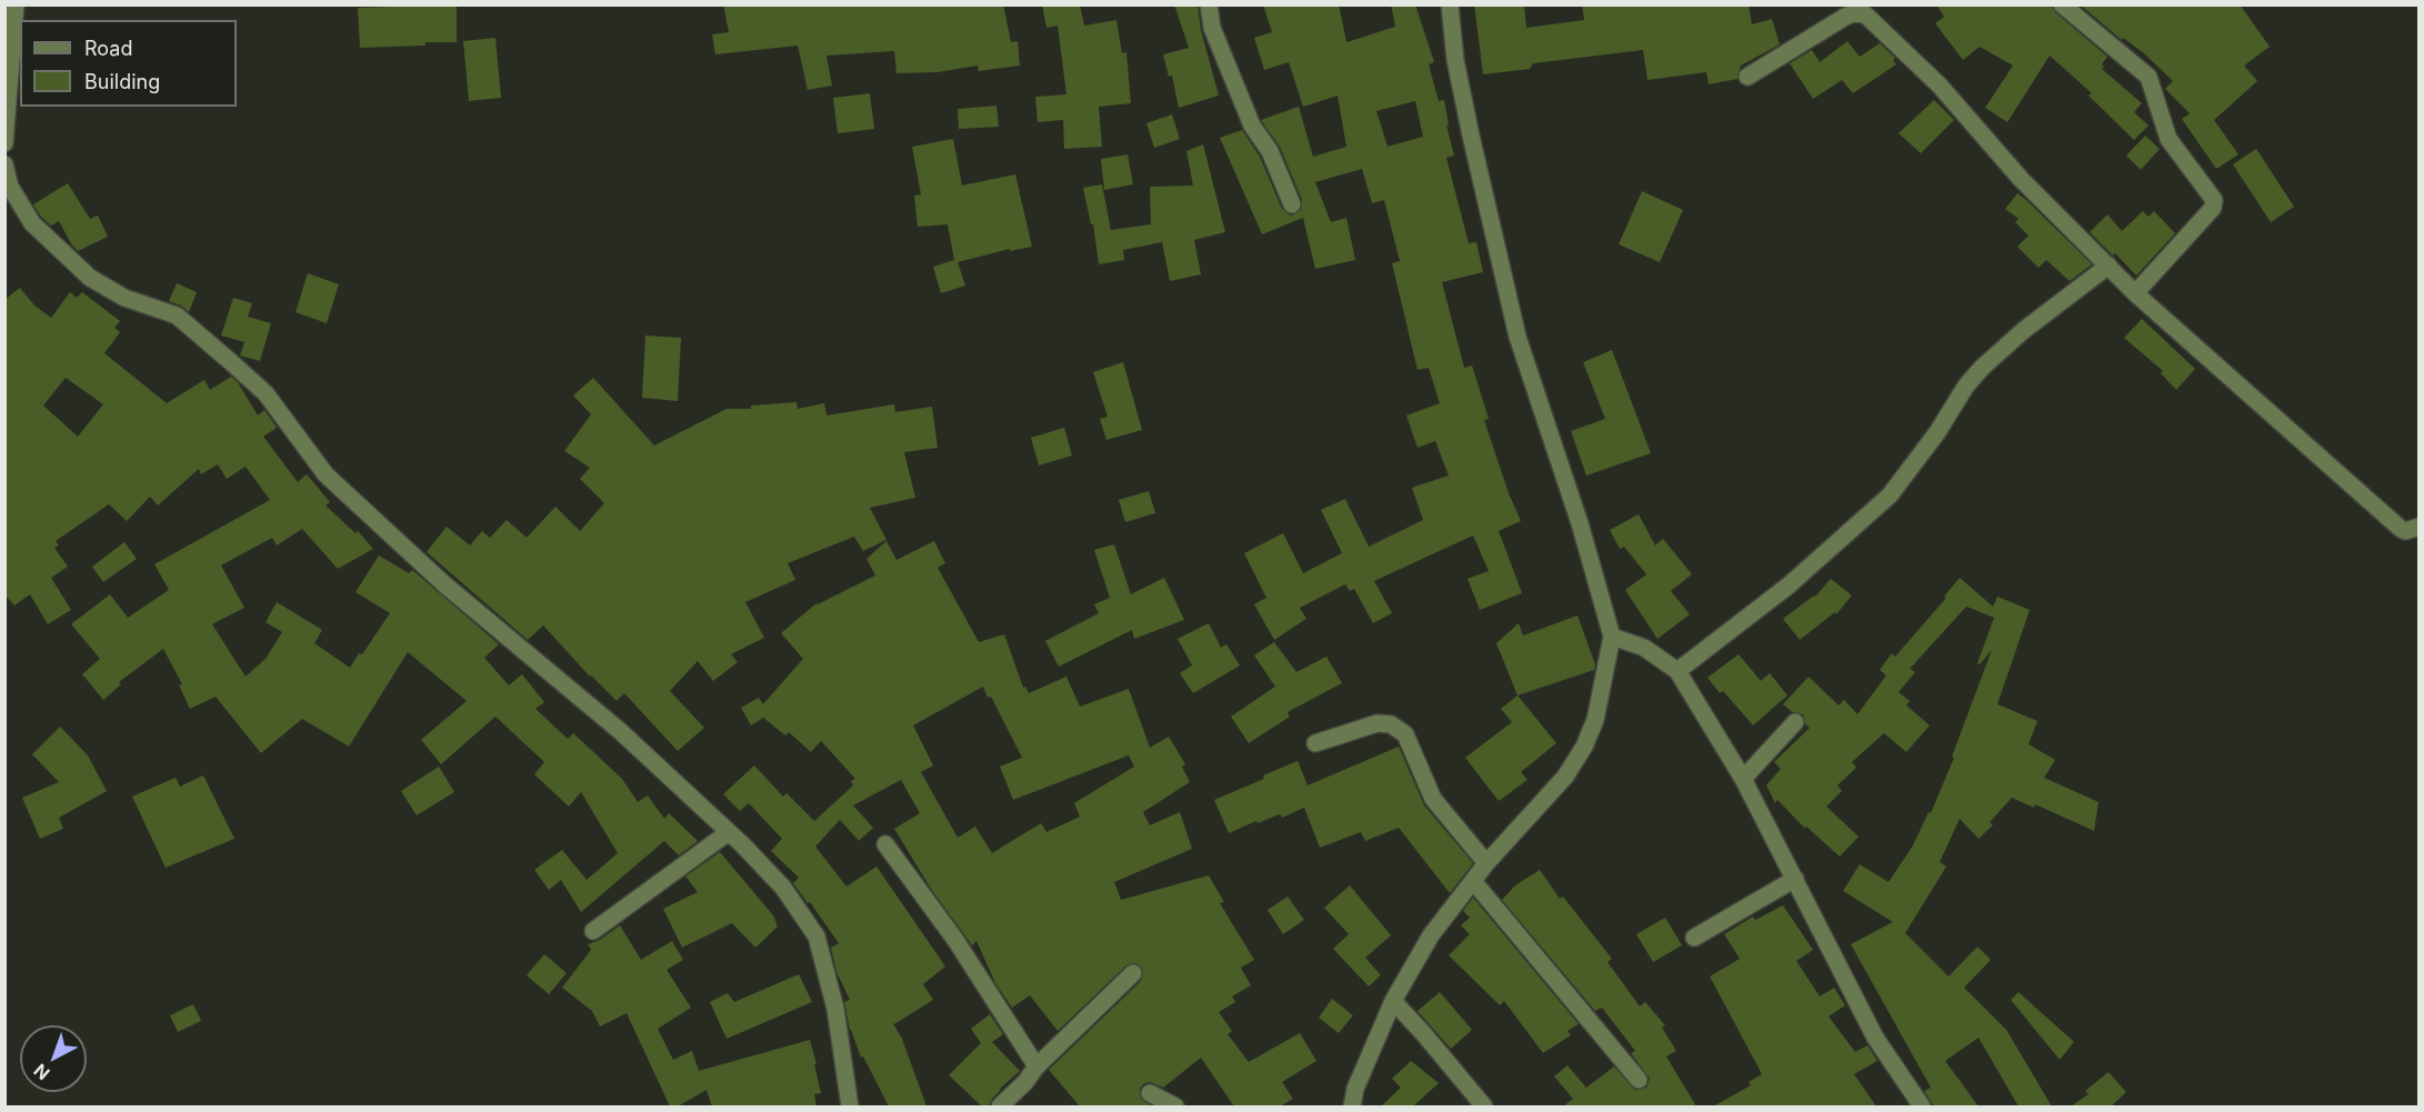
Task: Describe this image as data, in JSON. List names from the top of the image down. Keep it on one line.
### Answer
{"legend":["Road","Building"],"north":"bottom left"}
